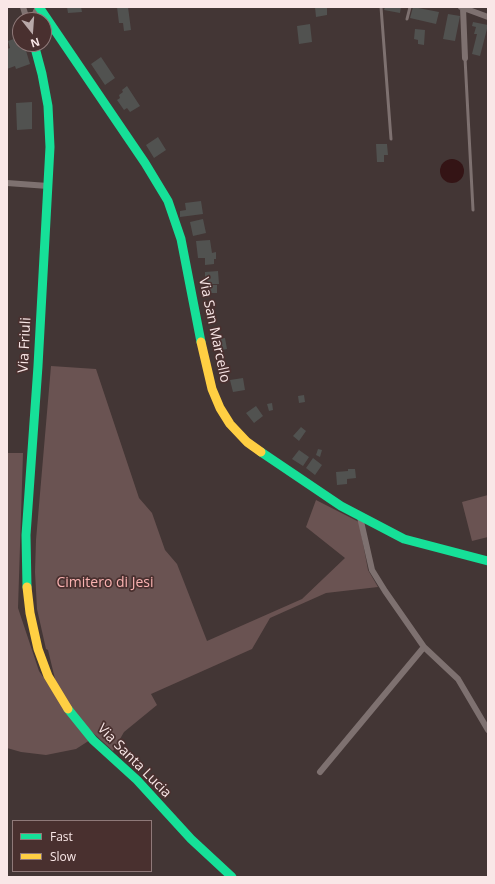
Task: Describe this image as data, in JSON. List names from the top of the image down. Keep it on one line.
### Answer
{"streets":{"street":["Via San Marcello","Via Friuli","Via Santa Lucia"]},"crossings":[["Via Friuli","Via Santa Lucia"]],"parks":["Cimitero di Jesi"],"legend":["Fast","Slow"],"north":"bottom"}
